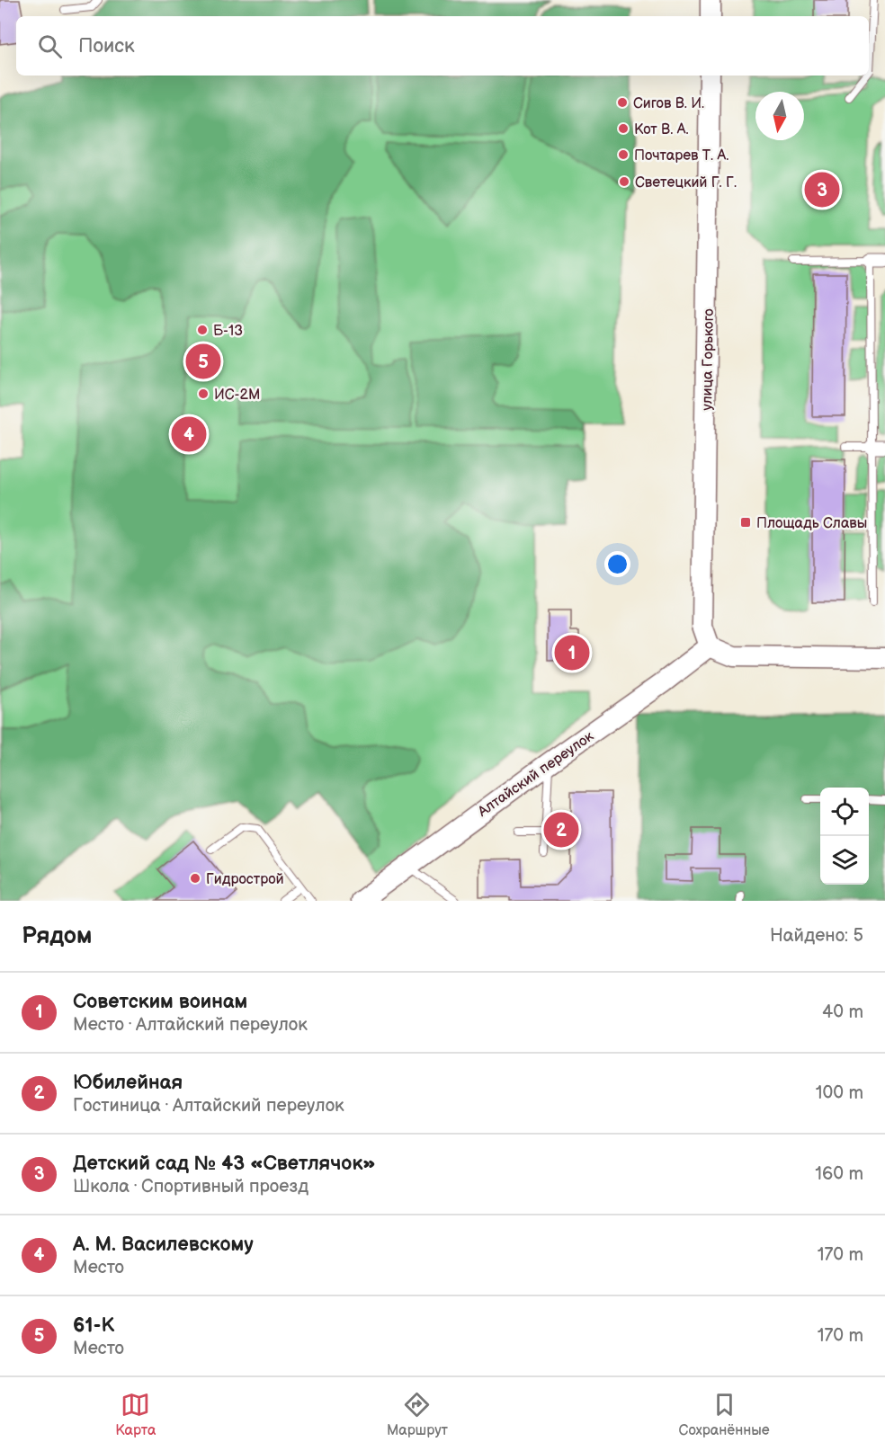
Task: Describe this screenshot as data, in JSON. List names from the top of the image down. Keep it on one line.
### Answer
{"streets":{"main road":["улица Горького","Алтайский переулок"]},"crossings":[["улица Горького","Алтайский переулок"]],"places":{"other":["Сигов В. И.","Кот В. А.","Почтарев Т. А.","Светецкий Г. Г.","Б-13","ИС-2М","Гидрострой"],"transit":["Площадь Славы"]},"north":"bottom","page":{"search":"Поиск","pins":["3","5","4","1","2"],"heading":["Рядом","Найдено: 5"],"list":[{"mark":"1","name":"Советским воинам","note":"Место · Алтайский переулок","value":"40 m"},{"mark":"2","name":"Юбилейная","note":"Гостиница · Алтайский переулок","value":"100 m"},{"mark":"3","name":"Детский сад № 43 «Светлячок»","note":"Школа · Спортивный проезд","value":"160 m"},{"mark":"4","name":"А. М. Василевскому","note":"Место","value":"170 m"},{"mark":"5","name":"61-К","note":"Место","value":"170 m"}],"nav":["Карта","Маршрут","Сохранённые"]}}
